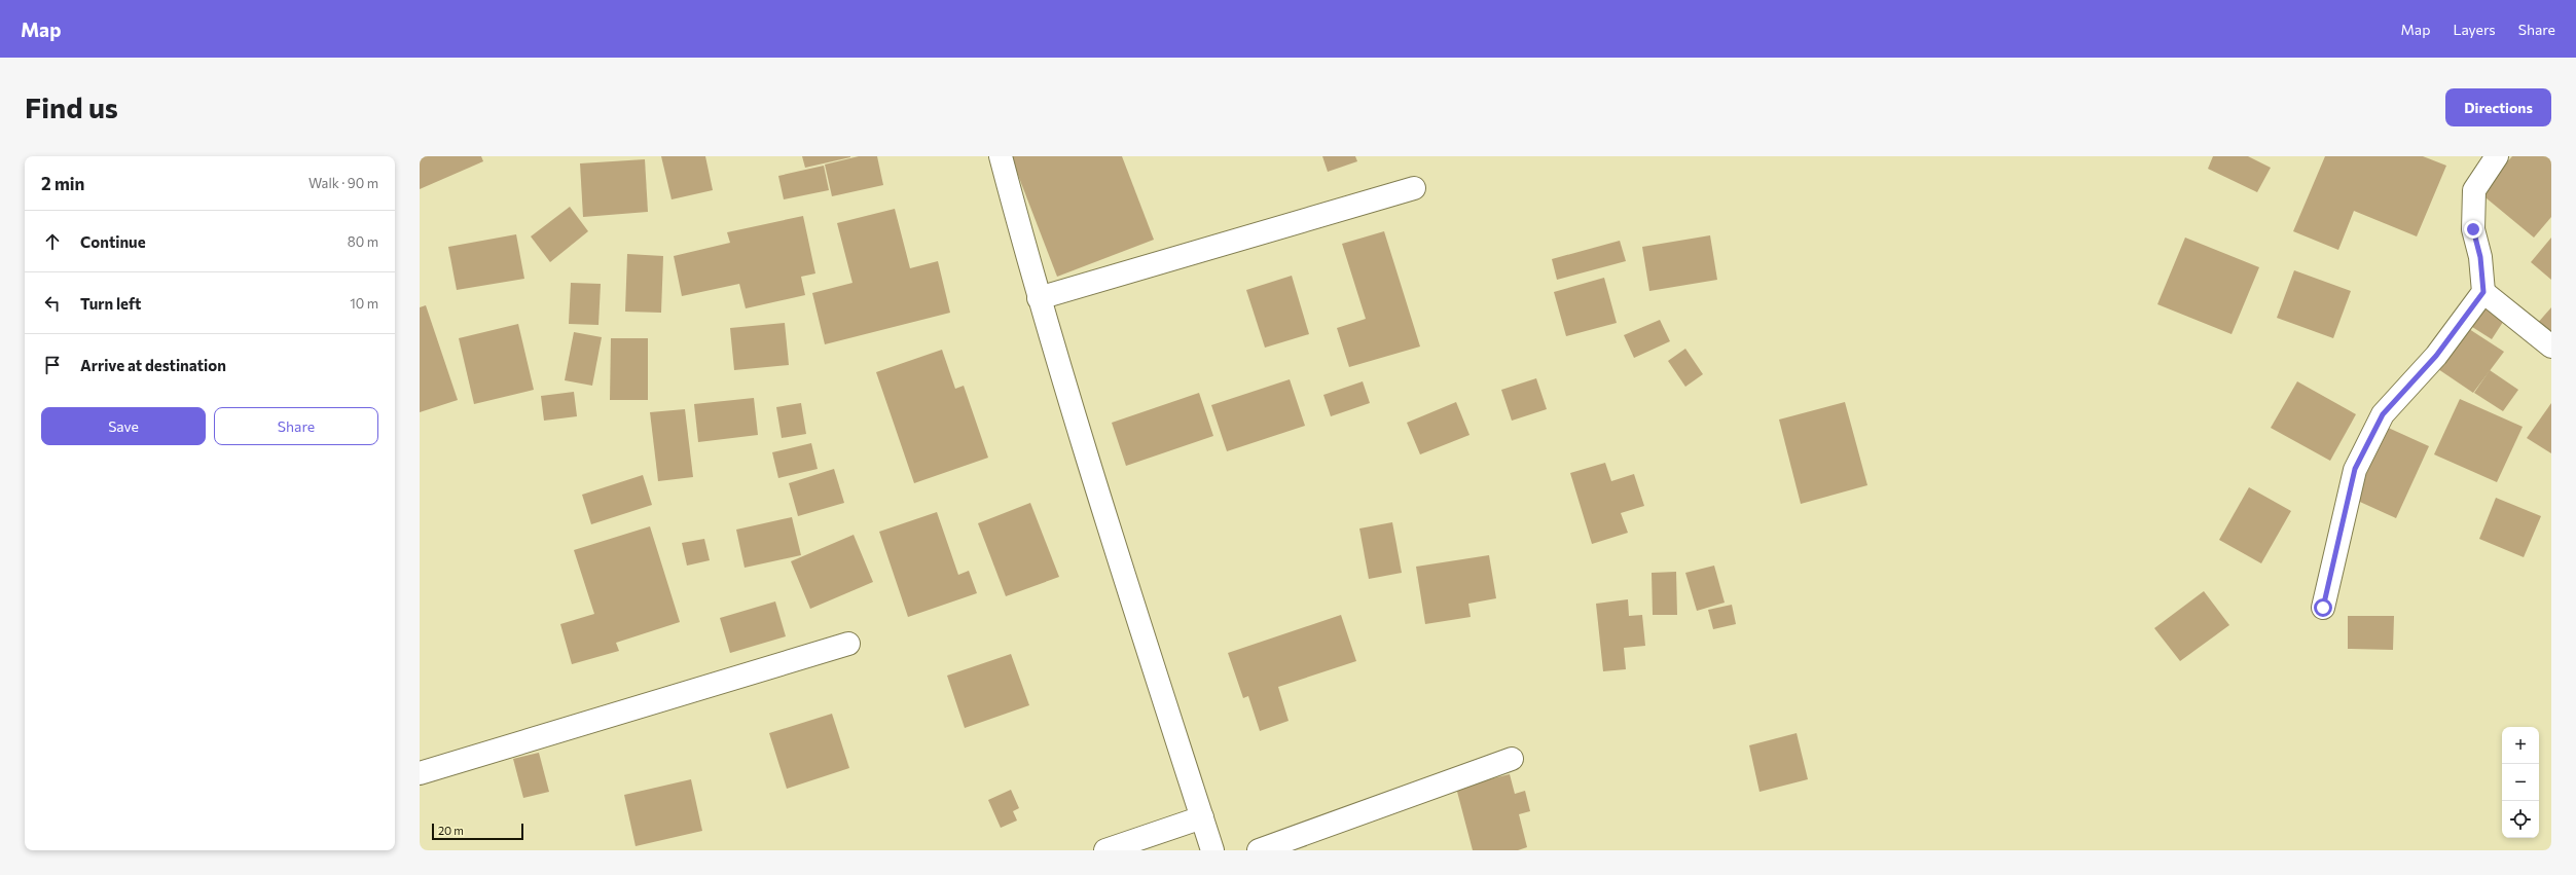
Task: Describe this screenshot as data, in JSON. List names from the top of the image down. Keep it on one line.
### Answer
{"scale_bar":"20 m","page":{"header":"Map","nav":["Map","Layers","Share"],"buttons":["Directions",["Save","Share"]],"title":"Find us","heading":["2 min","Walk · 90 m"],"list":[["Continue","80 m"],["Turn left","10 m"],"Arrive at destination"],"map_buttons":["+","−"],"scale":"20 m"}}
